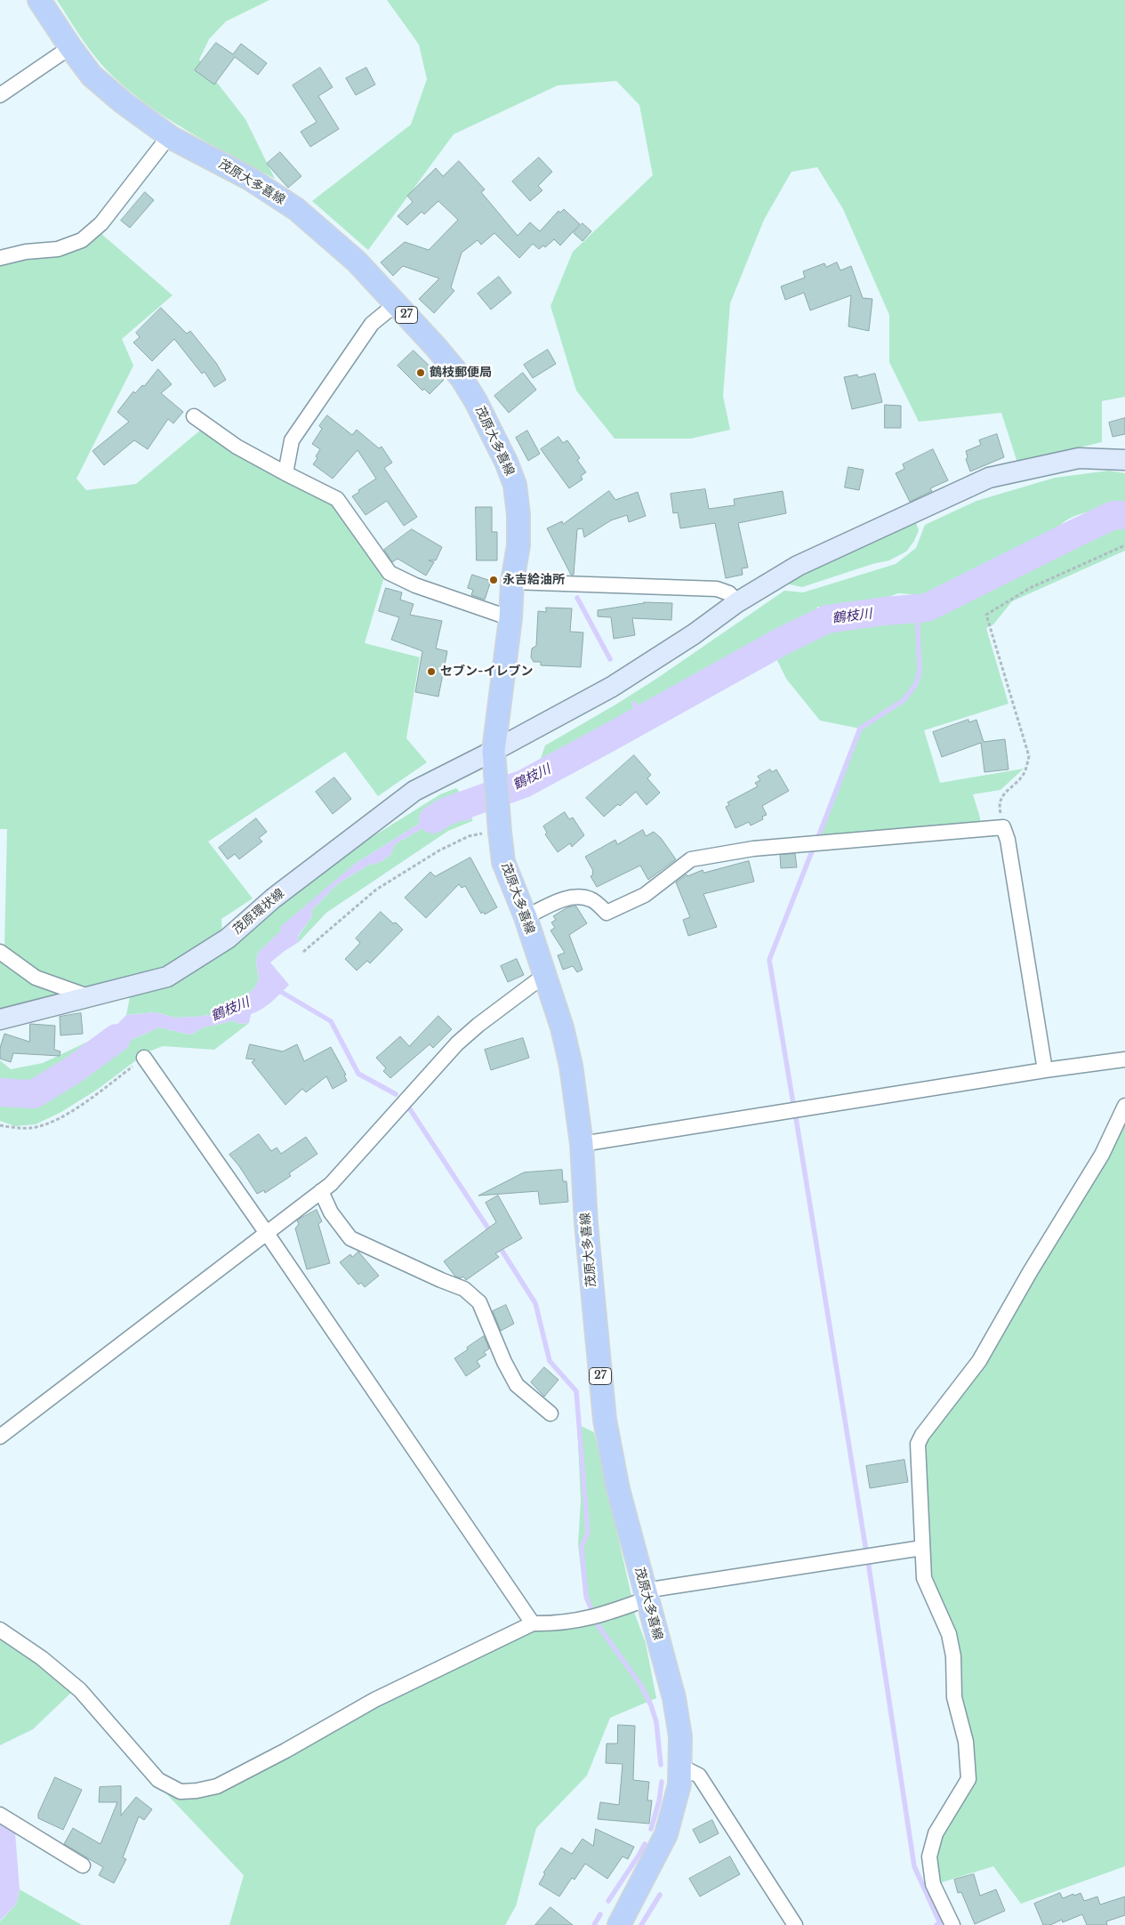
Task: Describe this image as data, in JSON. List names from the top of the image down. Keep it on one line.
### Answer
{"streets":{"main road":["茂原大多喜線","27","茂原環状線"]},"crossings":[["茂原大多喜線","茂原環状線"]],"water":["鶴枝川"],"places":["鶴枝郵便局","永吉給油所","セブン-イレブン"]}
